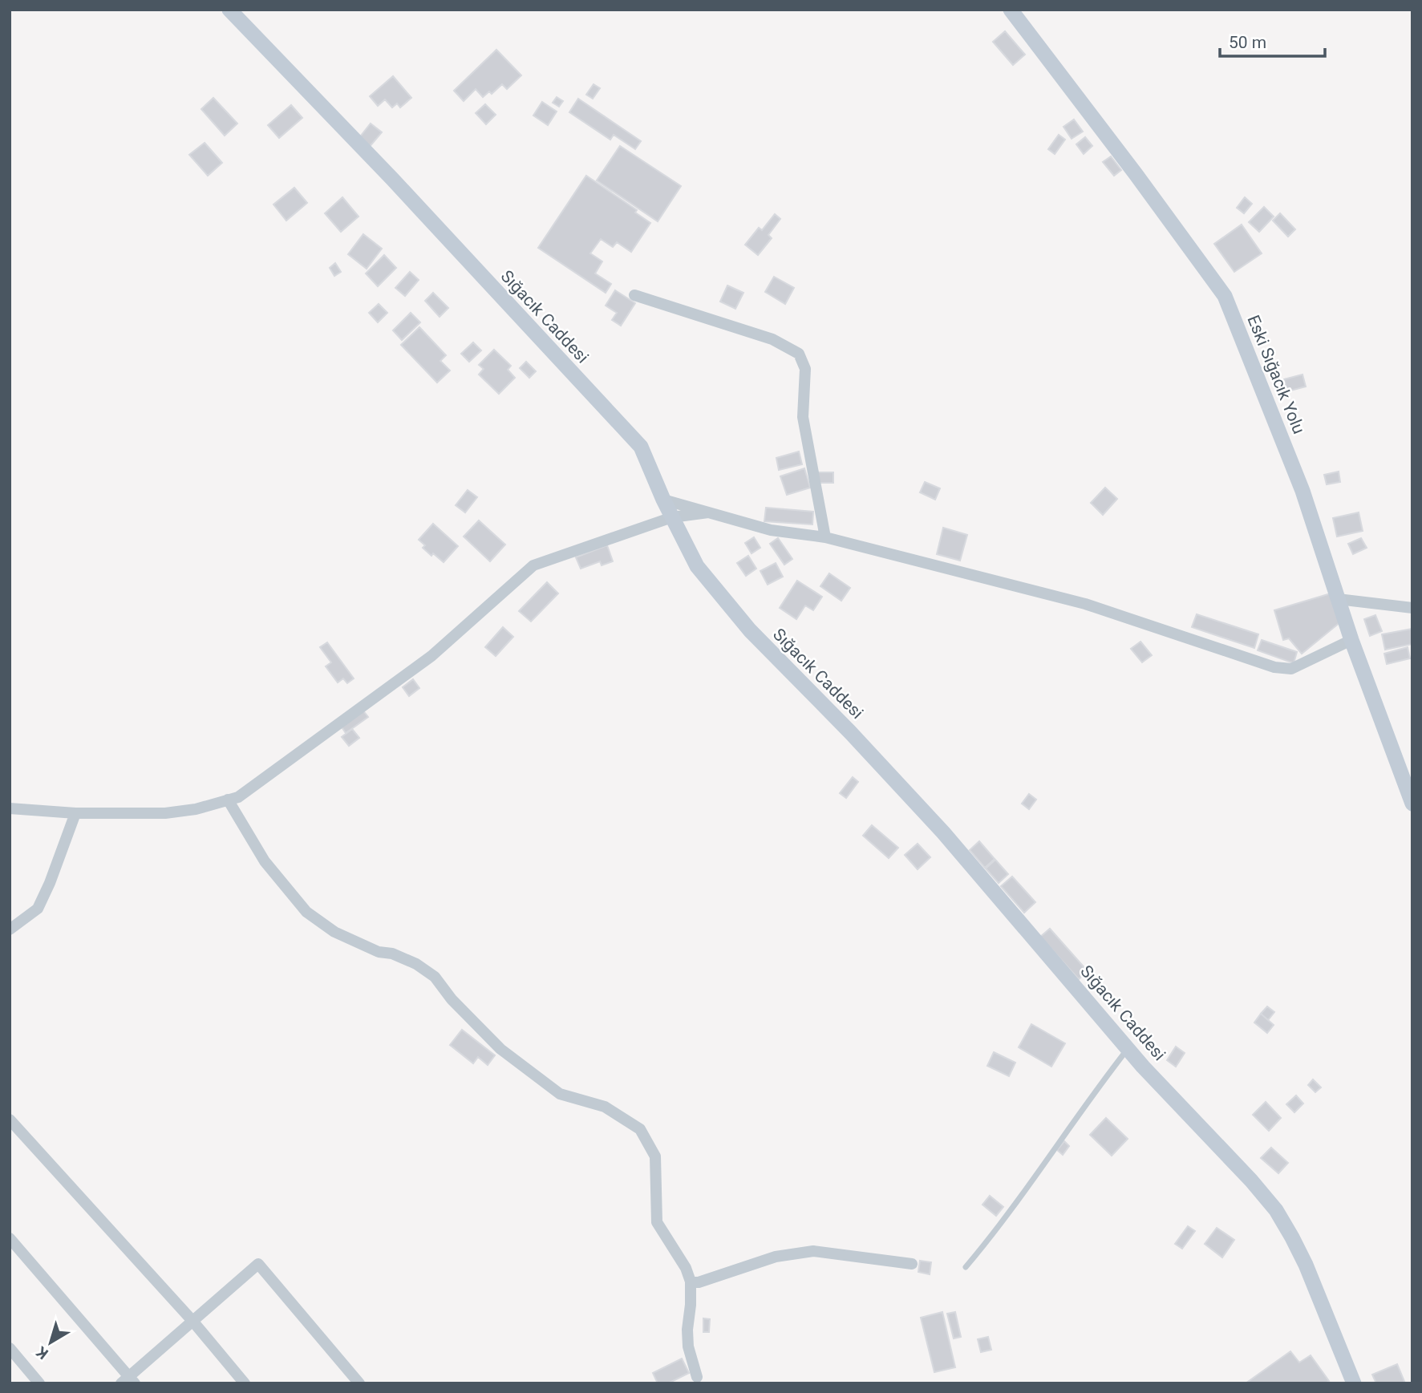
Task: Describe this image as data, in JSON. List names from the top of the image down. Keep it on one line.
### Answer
{"streets":{"street":["Sığacık Caddesi","Eski Sığacık Yolu"]},"scale_bar":"50 m","north":"bottom left"}
